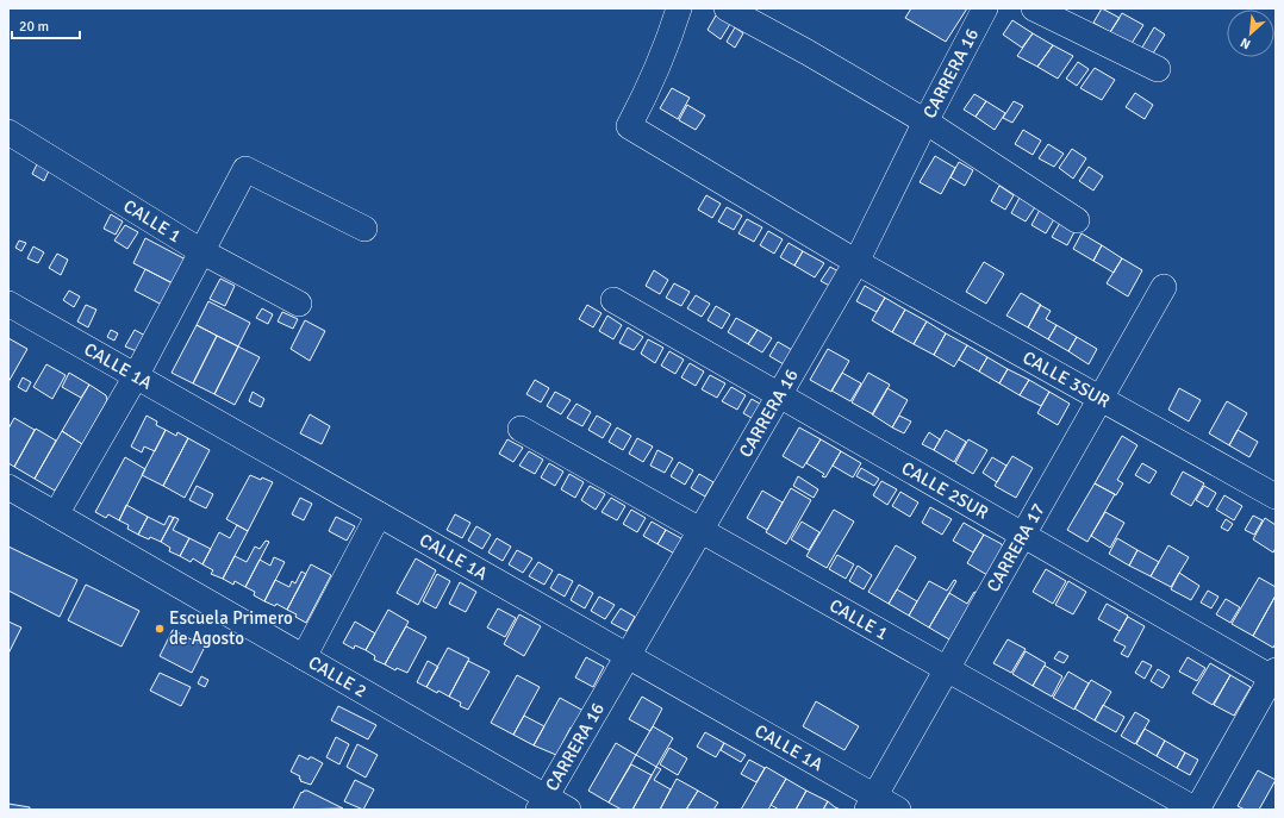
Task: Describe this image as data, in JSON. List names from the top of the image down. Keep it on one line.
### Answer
{"streets":{"street":["CARRERA 16","CALLE 1","CALLE 1A","CALLE 3SUR","CALLE 2SUR","CARRERA 17","CALLE 2"]},"crossings":[["CARRERA 16","CALLE 1"],["CARRERA 16","CALLE 1A"],["CARRERA 16","CALLE 3SUR"],["CARRERA 16","CALLE 2SUR"],["CARRERA 16","CALLE 2"],["CALLE 1","CARRERA 17"],["CALLE 1A","CARRERA 17"],["CALLE 3SUR","CARRERA 17"],["CALLE 2SUR","CARRERA 17"]],"places":["Escuela Primero de Agosto"],"scale_bar":"20 m","north":"bottom left"}
